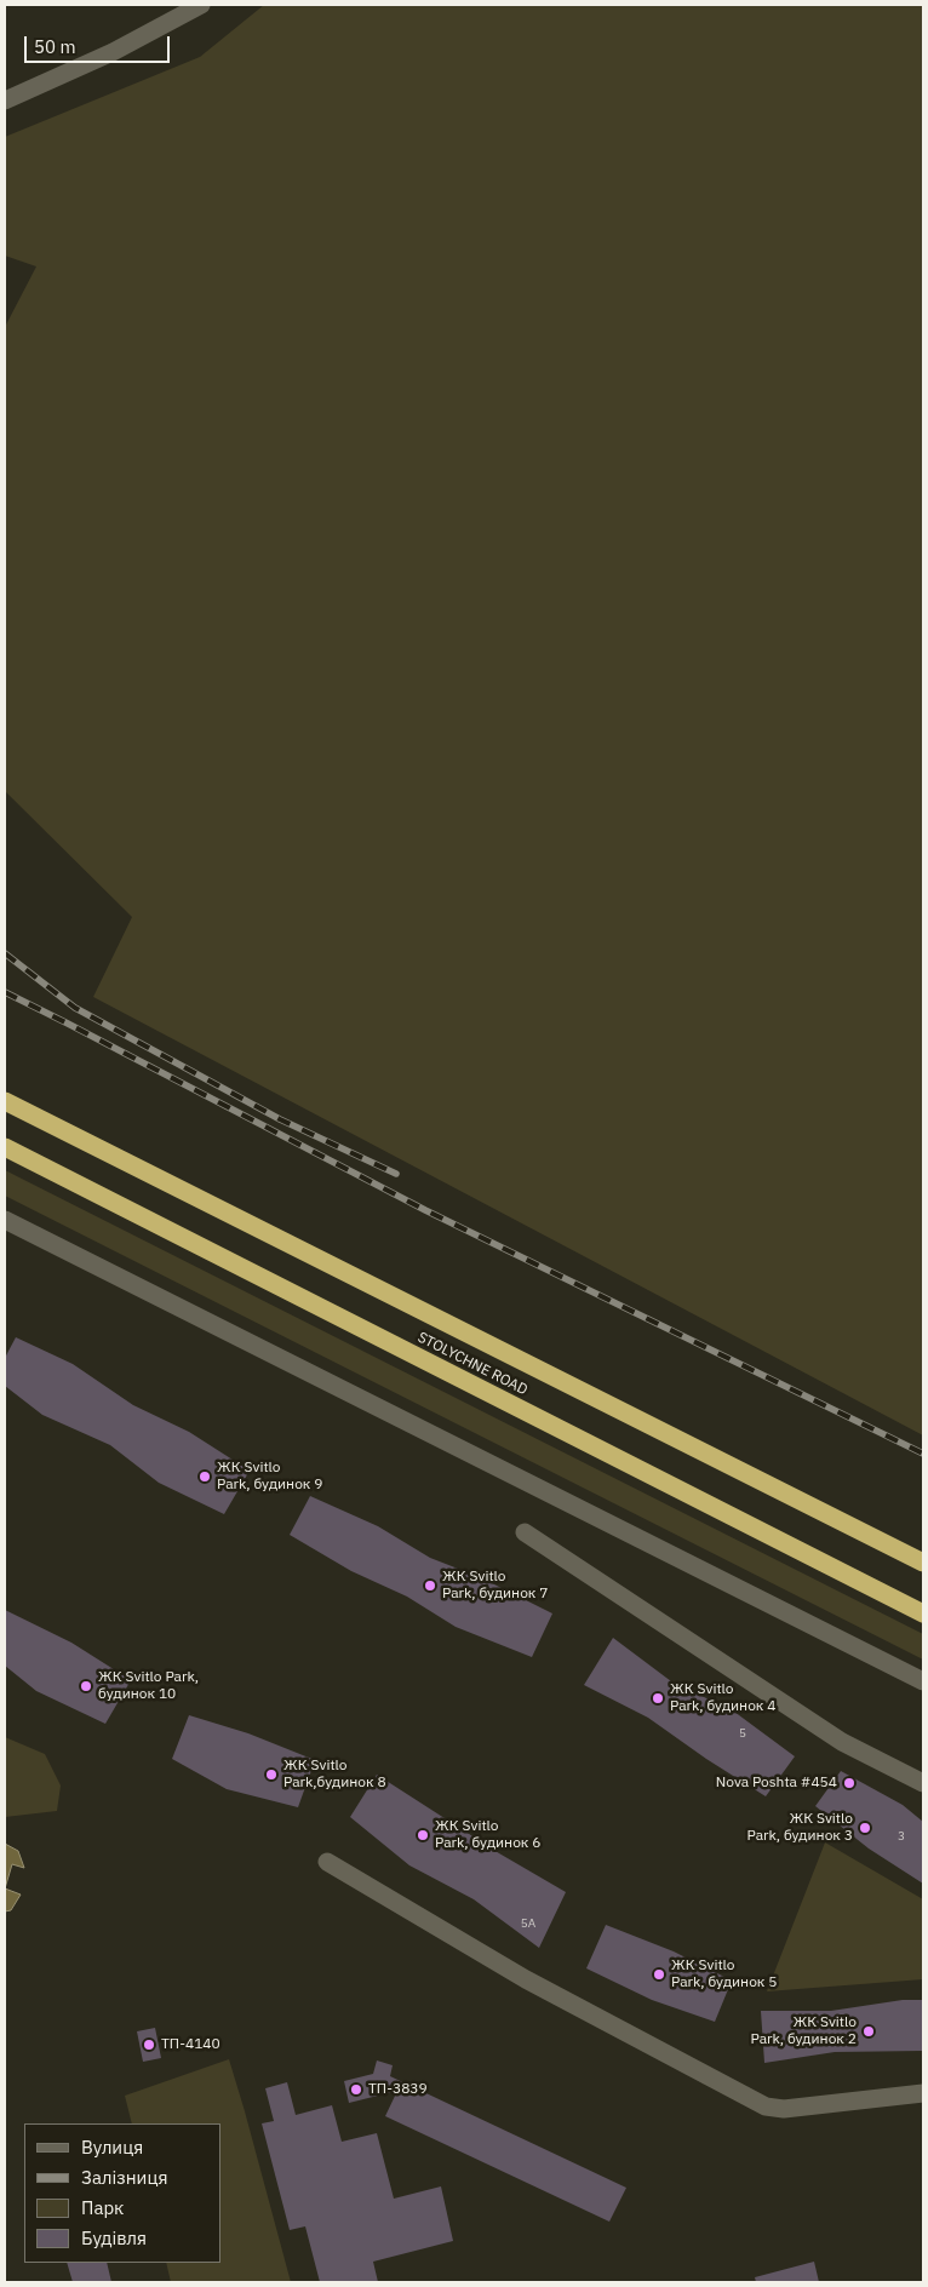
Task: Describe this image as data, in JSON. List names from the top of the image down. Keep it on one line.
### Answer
{"streets":{"highway":["STOLYCHNE ROAD"]},"places":["ЖК Svitlo Park, будинок 9","ЖК Svitlo Park, будинок 7","ЖК Svitlo Park, будинок 10","ЖК Svitlo Park, будинок 4","ЖК Svitlo Park,будинок 8","Nova Poshta #454","ЖК Svitlo Park, будинок 3","ЖК Svitlo Park, будинок 6","ЖК Svitlo Park, будинок 5","ЖК Svitlo Park, будинок 2","ТП-4140","ТП-3839"],"house_numbers":["5","3","5А"],"legend":["Вулиця","Залізниця","Парк","Будівля"],"scale_bar":"50 m"}
